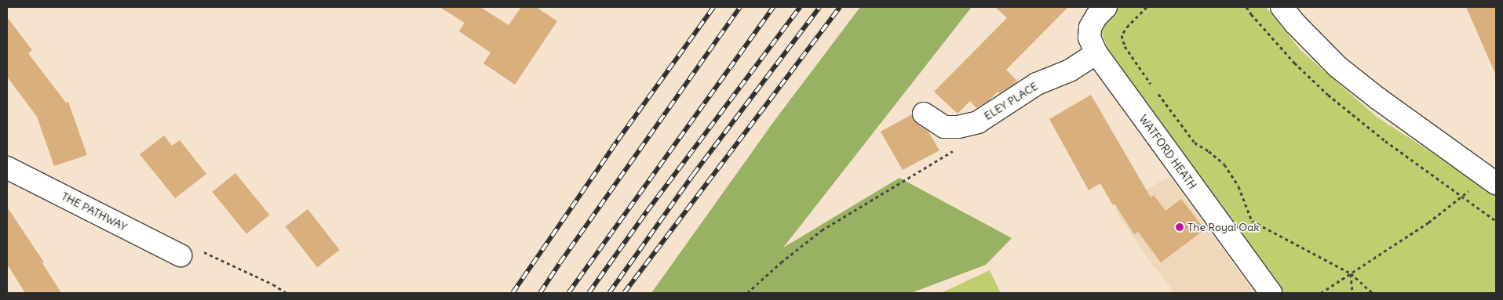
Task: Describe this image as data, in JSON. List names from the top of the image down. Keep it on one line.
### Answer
{"streets":{"street":["ELEY PLACE","WATFORD HEATH","THE PATHWAY"]},"crossings":[["ELEY PLACE","WATFORD HEATH"]],"places":["The Royal Oak"]}
